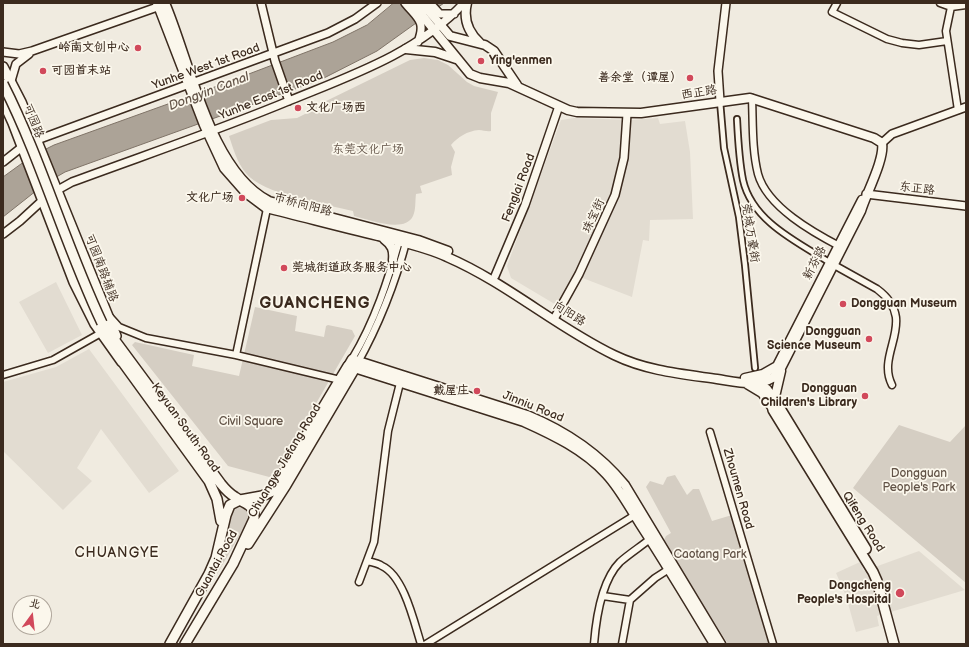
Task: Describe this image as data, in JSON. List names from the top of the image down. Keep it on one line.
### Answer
{"streets":{"main road":["西正路","可园路","市桥向阳路","新芬路","可园南路辅路","向阳路","Jinniu Road","Keyuan South Road","Chuangye Jiefang Road","Qifeng Road","Guantai Road"],"street":["Yunhe West 1st Road","Yunhe East 1st Road","Fenglai Road","东正路","珠宝街","莞城万豪街","Zhoumen Road"]},"crossings":[["Yunhe West 1st Road","市桥向阳路"],["Yunhe West 1st Road","可园南路辅路"],["西正路","Yunhe East 1st Road"],["西正路","Fenglai Road"],["西正路","珠宝街"],["西正路","莞城万豪街"],["西正路","新芬路"],["Yunhe East 1st Road","市桥向阳路"],["Yunhe East 1st Road","可园南路辅路"],["可园路","可园南路辅路"],["可园路","Keyuan South Road"],["Fenglai Road","向阳路"],["东正路","新芬路"],["市桥向阳路","向阳路"],["珠宝街","向阳路"],["可园南路辅路","Keyuan South Road"],["Jinniu Road","Chuangye Jiefang Road"],["Keyuan South Road","Chuangye Jiefang Road"],["Keyuan South Road","Guantai Road"],["Chuangye Jiefang Road","Guantai Road"]],"districts":["GUANCHENG","CHUANGYE"],"water":["Dongyin Canal"],"parks":["东莞文化广场","Civil Square","Dongguan People's Park","Caotang Park"],"places":["岭南文创中心","Ying'enmen","可园首末站","善余堂（谭屋）","文化广场西","文化广场","莞城街道政务服务中心","Dongguan Museum","Dongguan Science Museum","戴屋庄","Dongguan Children's Library","Dongcheng People's Hospital"],"north":"top"}
